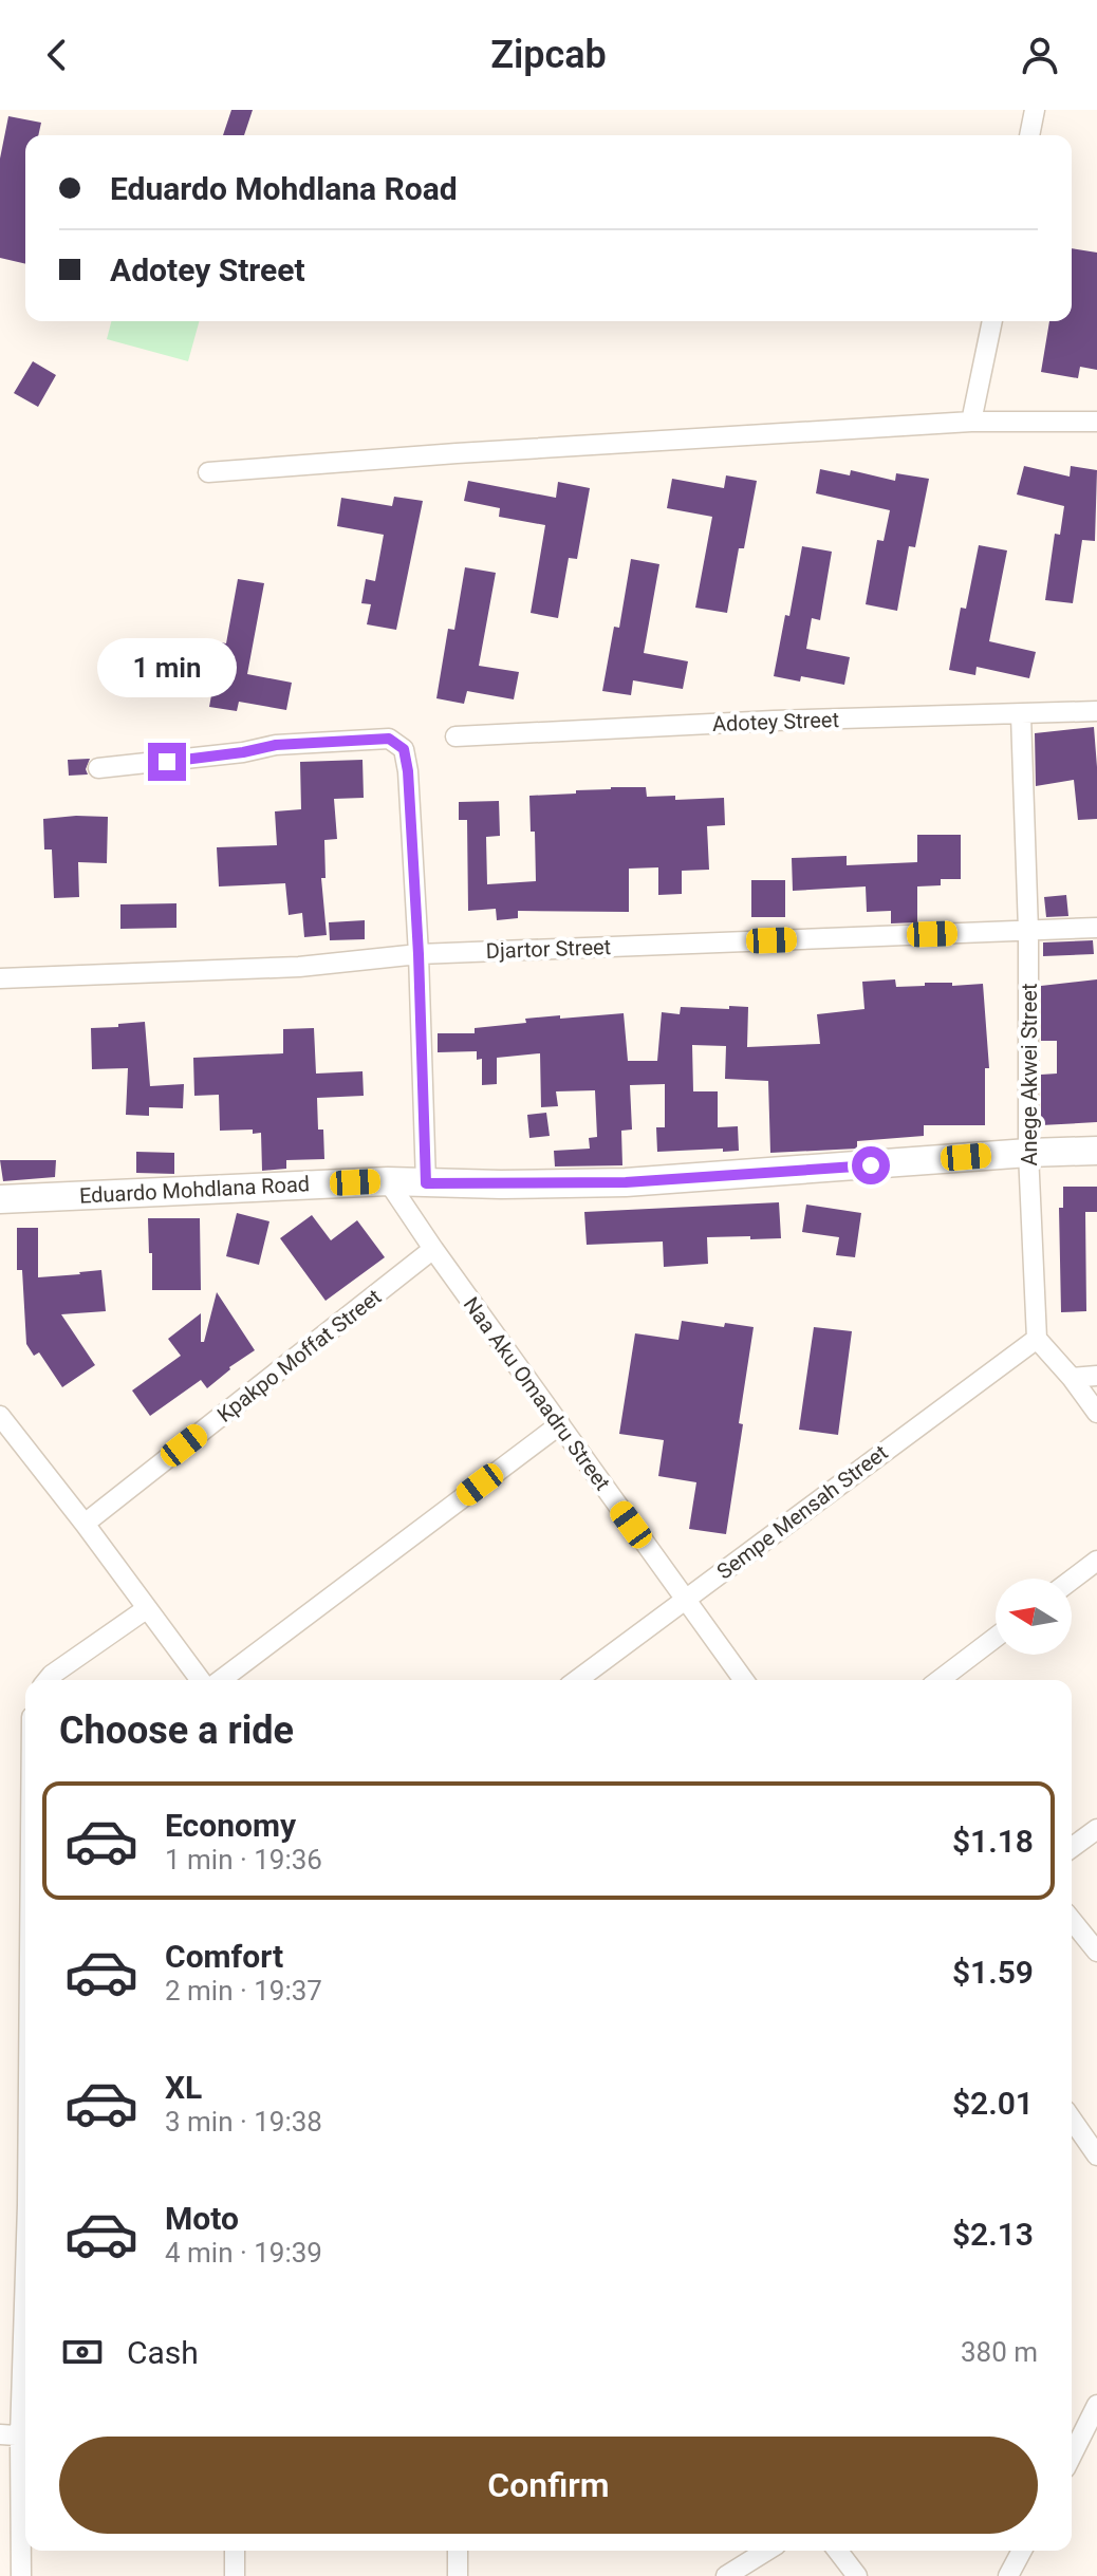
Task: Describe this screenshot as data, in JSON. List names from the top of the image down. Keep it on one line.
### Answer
{"streets":{"main road":["Eduardo Mohdlana Road"],"street":["Adotey Street","Djartor Street","Anege Akwei Street","Kpakpo Moffat Street","Naa Aku Omaadru Street","Sempe Mensah Street"]},"crossings":[["Adotey Street","Anege Akwei Street"],["Djartor Street","Anege Akwei Street"],["Anege Akwei Street","Eduardo Mohdlana Road"],["Anege Akwei Street","Sempe Mensah Street"],["Eduardo Mohdlana Road","Naa Aku Omaadru Street"],["Kpakpo Moffat Street","Naa Aku Omaadru Street"],["Naa Aku Omaadru Street","Sempe Mensah Street"]],"north":"left","page":{"header":"Zipcab","banner":["Eduardo Mohdlana Road","Adotey Street"],"bubble":"1 min","heading":"Choose a ride","list":[{"name":"Economy","note":"1 min · 19:36","value":"$1.18"},{"name":"Comfort","note":"2 min · 19:37","value":"$1.59"},{"name":"XL","note":"3 min · 19:38","value":"$2.01"},{"name":"Moto","note":"4 min · 19:39","value":"$2.13"}],"pay":["Cash","380 m"],"buttons":"Confirm"}}
